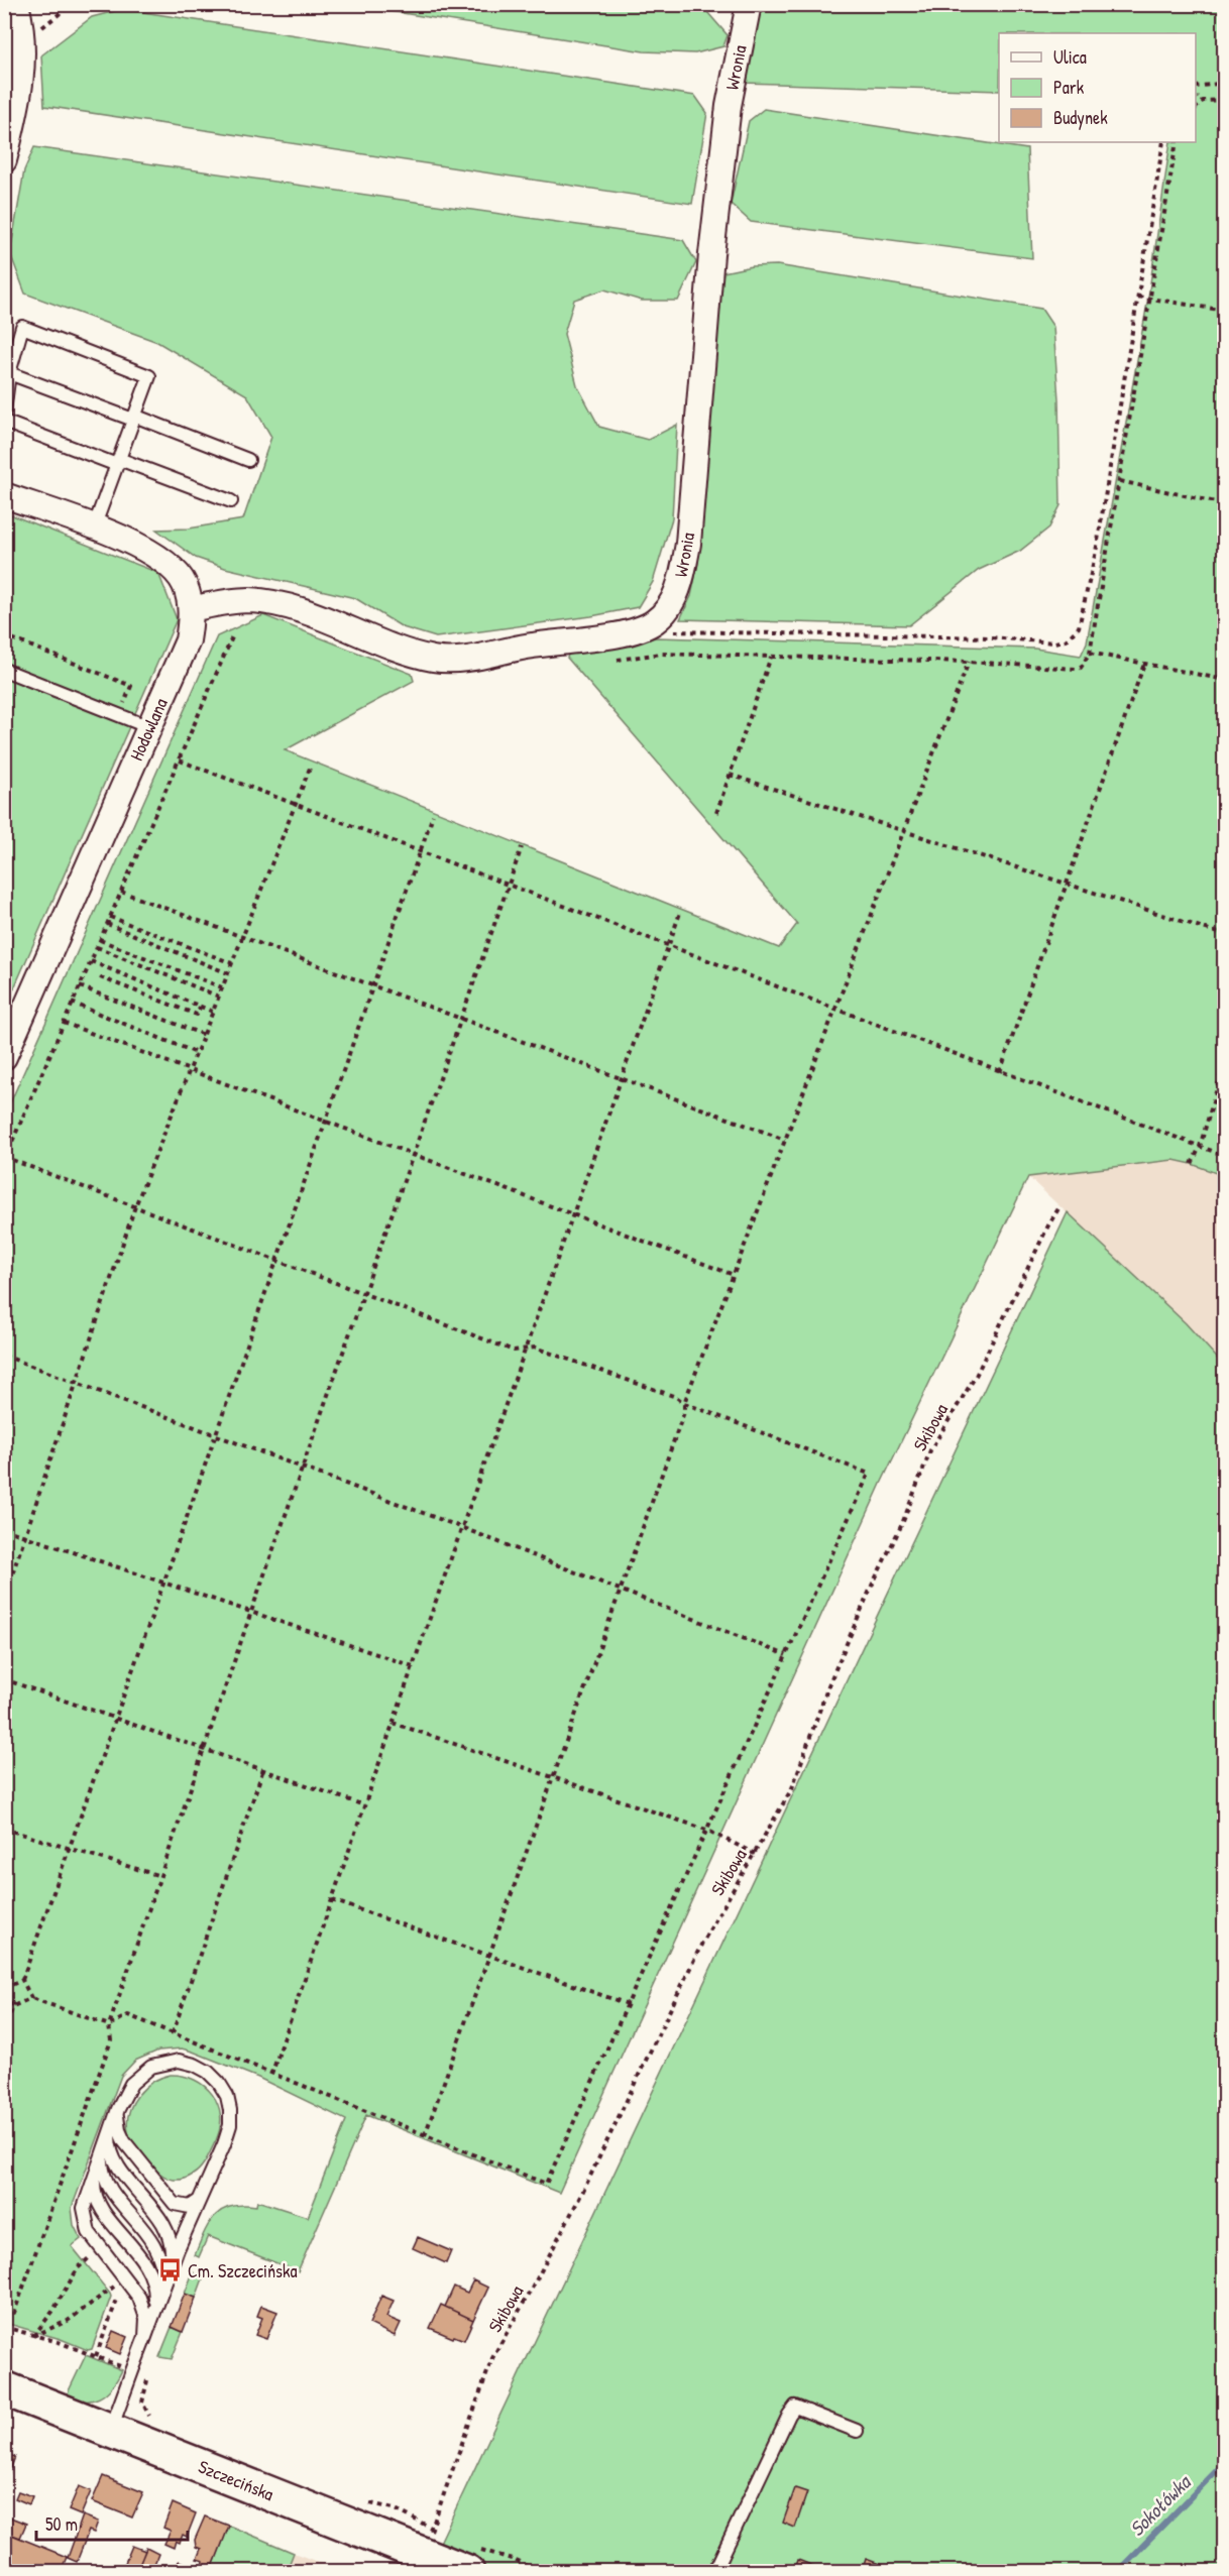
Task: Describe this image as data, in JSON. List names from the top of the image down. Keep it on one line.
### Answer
{"streets":{"main road":["Szczecińska"],"street":["Wronia","Hodowlana"],"path":["Skibowa"]},"crossings":[["Skibowa","Szczecińska"]],"water":["Sokołówka"],"places":{"bus stop":["Cm. Szczecińska"]},"legend":["Ulica","Park","Budynek"],"scale_bar":"50 m"}
